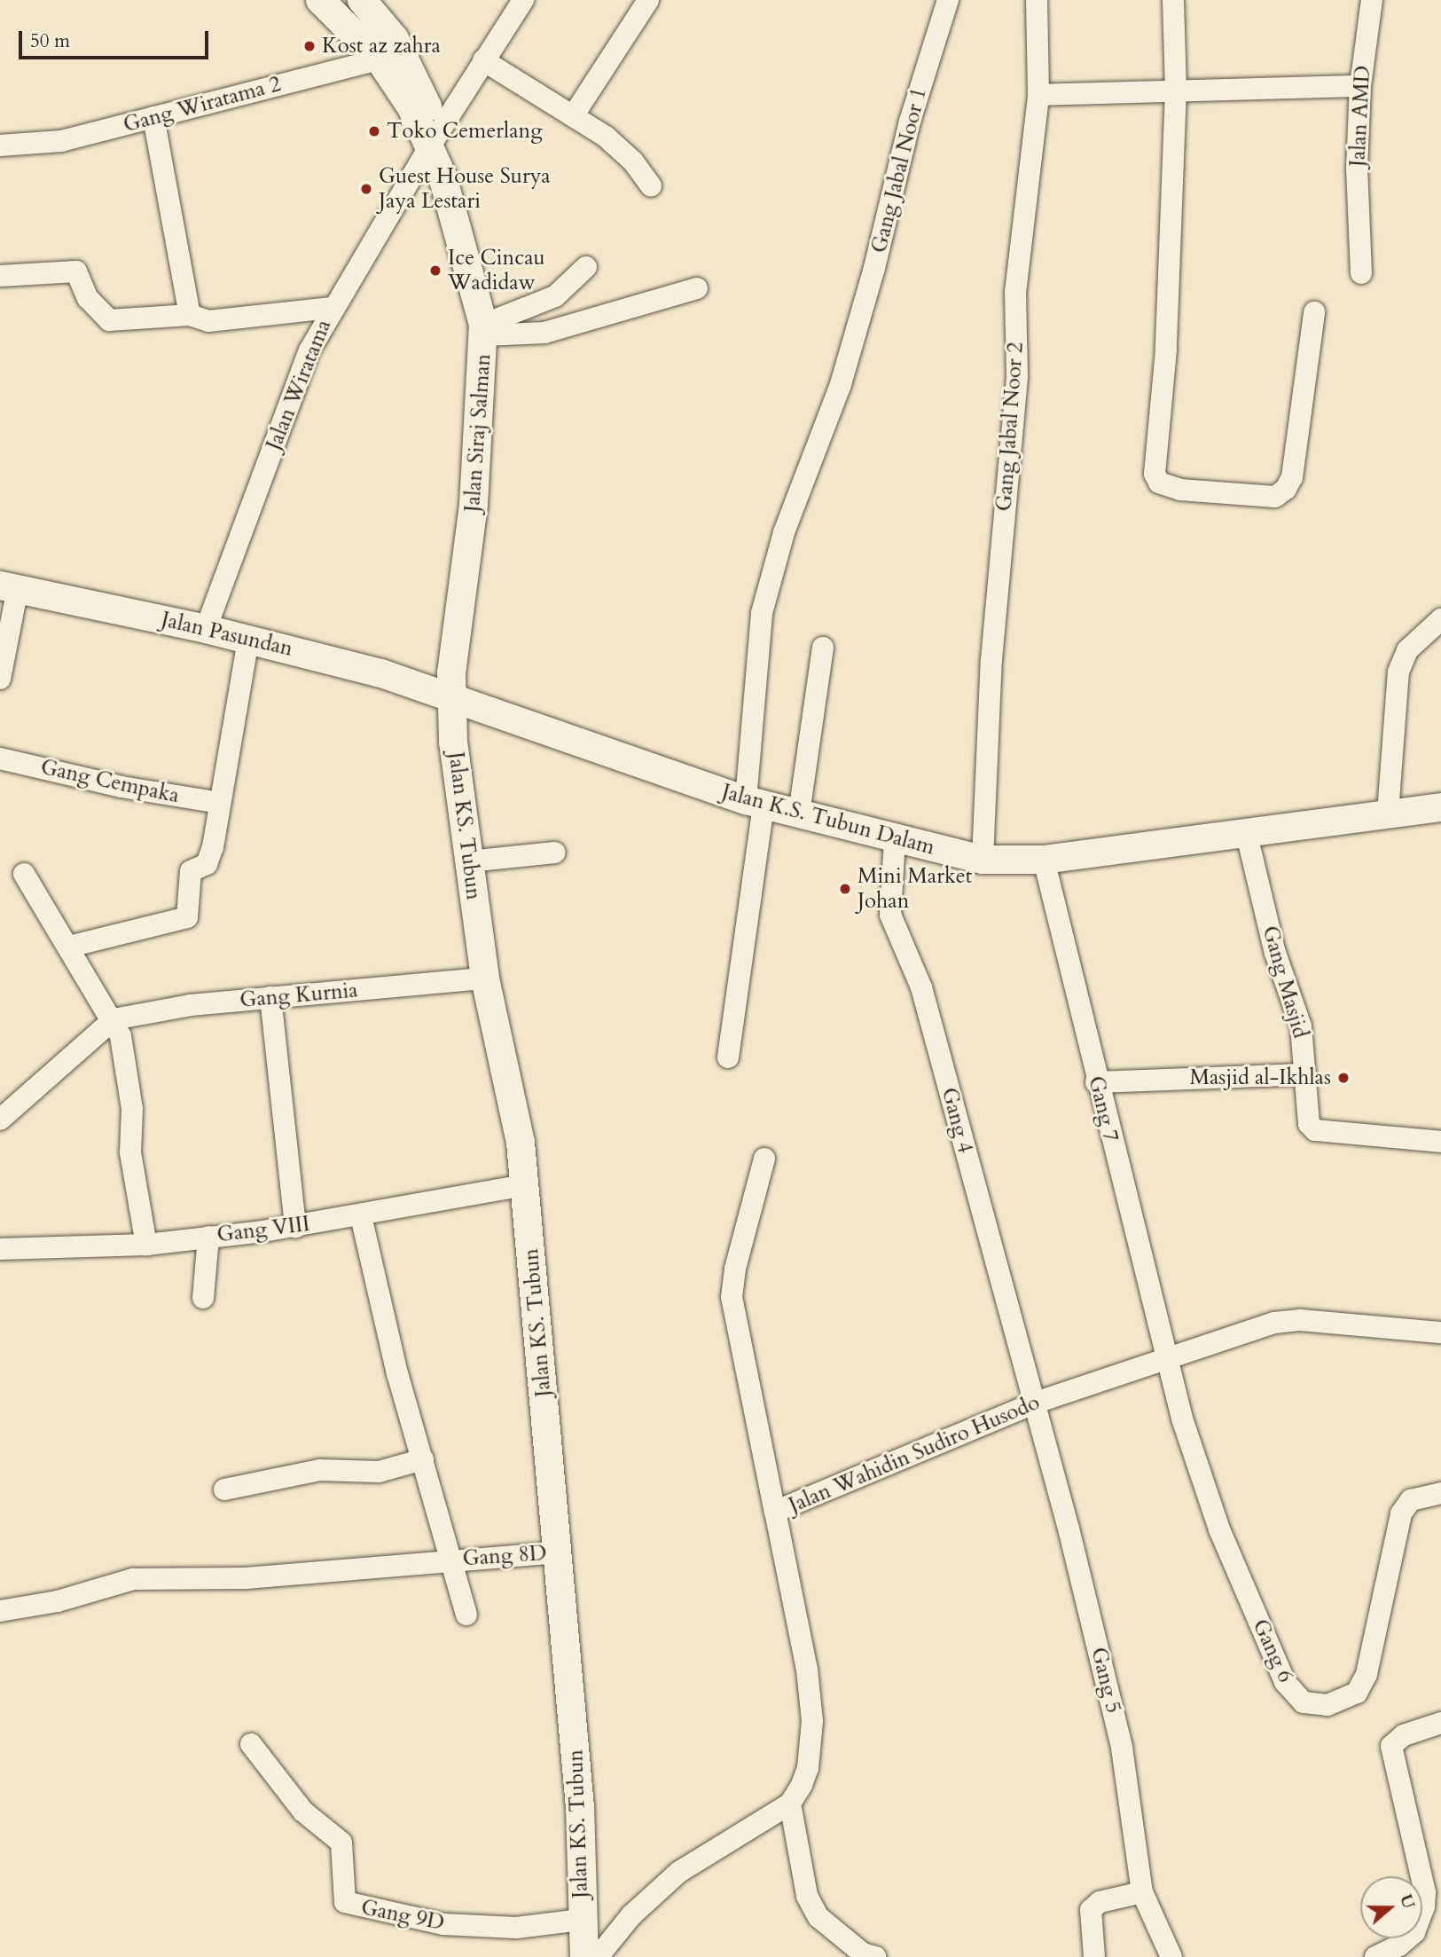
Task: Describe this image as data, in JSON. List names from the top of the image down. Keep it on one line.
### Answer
{"streets":{"street":["Gang Wiratama 2","Jalan AMD","Gang Jabal Noor 1","Jalan Wiratama","Gang Jabal Noor 2","Jalan Siraj Salman","Jalan Pasundan","Gang Cempaka","Jalan K.S. Tubun Dalam","Jalan KS. Tubun","Gang Masjid","Gang Kurnia","Gang 7","Gang 4","Gang VIII","Jalan Wahidin Sudiro Husodo","Gang 8D","Gang 6","Gang 5","Gang 9D"]},"crossings":[["Gang Wiratama 2","Jalan Siraj Salman"],["Gang Jabal Noor 1","Jalan K.S. Tubun Dalam"],["Jalan Wiratama","Jalan Siraj Salman"],["Jalan Wiratama","Jalan Pasundan"],["Gang Jabal Noor 2","Jalan K.S. Tubun Dalam"],["Jalan Siraj Salman","Jalan Pasundan"],["Jalan Siraj Salman","Jalan K.S. Tubun Dalam"],["Jalan Siraj Salman","Jalan KS. Tubun"],["Jalan Pasundan","Jalan K.S. Tubun Dalam"],["Jalan Pasundan","Jalan KS. Tubun"],["Jalan K.S. Tubun Dalam","Jalan KS. Tubun"],["Jalan K.S. Tubun Dalam","Gang Masjid"],["Jalan K.S. Tubun Dalam","Gang 7"],["Jalan K.S. Tubun Dalam","Gang 4"],["Jalan KS. Tubun","Gang Kurnia"],["Jalan KS. Tubun","Gang VIII"],["Jalan KS. Tubun","Gang 8D"],["Jalan KS. Tubun","Gang 9D"],["Gang 7","Jalan Wahidin Sudiro Husodo"],["Gang 7","Gang 6"],["Gang 4","Jalan Wahidin Sudiro Husodo"],["Gang 4","Gang 5"],["Jalan Wahidin Sudiro Husodo","Gang 6"],["Jalan Wahidin Sudiro Husodo","Gang 5"]],"places":["Kost az zahra","Toko Cemerlang","Guest House Surya Jaya Lestari","Ice Cincau Wadidaw","Mini Market Johan","Masjid al-Ikhlas"],"scale_bar":"50 m","north":"right"}
